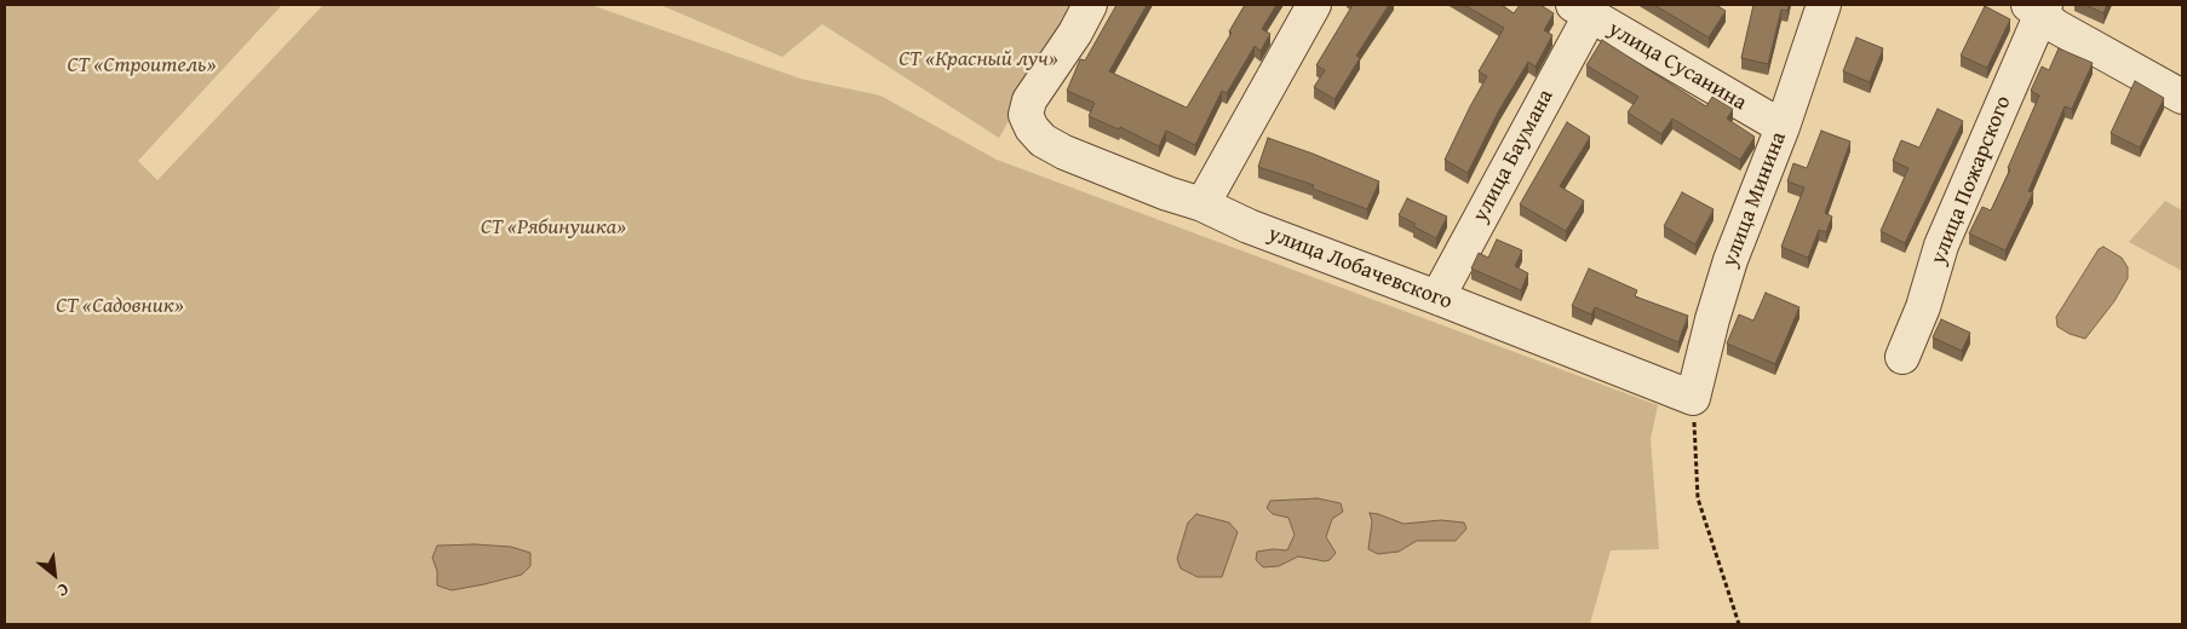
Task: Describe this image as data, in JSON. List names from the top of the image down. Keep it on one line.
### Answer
{"streets":{"street":["улица Сусанина","улица Баумана","улица Пожарского","улица Минина","улица Лобачевского"]},"crossings":[["улица Сусанина","улица Баумана"],["улица Сусанина","улица Минина"],["улица Баумана","улица Лобачевского"],["улица Минина","улица Лобачевского"]],"parks":["СТ «Красный луч»","СТ «Строитель»","СТ «Рябинушка»","СТ «Садовник»"],"north":"bottom right"}
